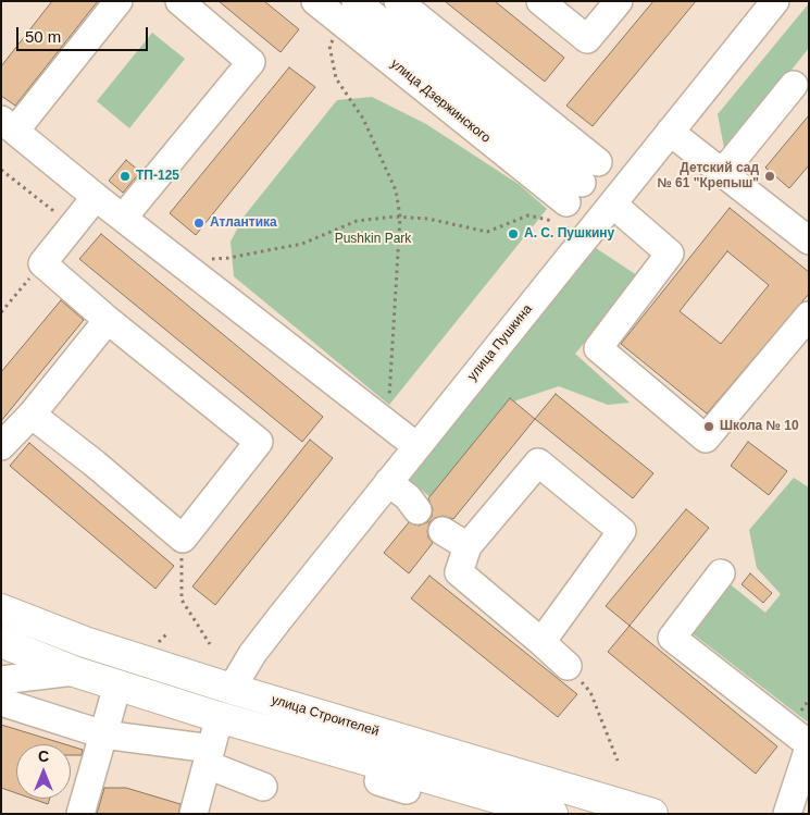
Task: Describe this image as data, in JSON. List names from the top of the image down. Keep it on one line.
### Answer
{"streets":{"main road":["улица Строителей"],"street":["улица Дзержинского","улица Пушкина"]},"crossings":[["улица Пушкина","улица Строителей"]],"parks":["Pushkin Park"],"places":["ТП-125","Детский сад № 61 \"Крепыш\"","Атлантика","А. С. Пушкину","Школа № 10"],"scale_bar":"50 m","north":"top"}
